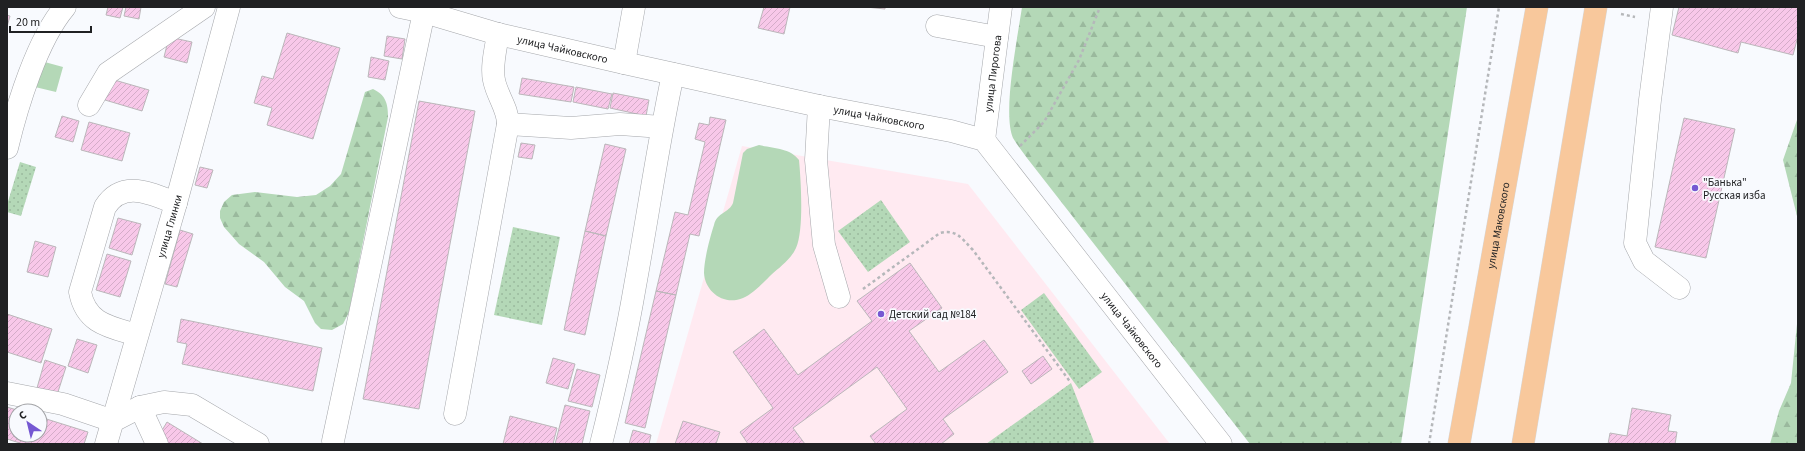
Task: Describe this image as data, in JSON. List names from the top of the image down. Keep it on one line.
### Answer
{"streets":{"highway":["улица Маковского"],"street":["улица Чайковского","улица Пирогова","улица Глинки"]},"crossings":[["улица Чайковского","улица Пирогова"]],"places":["\"Банька\" Русская изба","Детский сад №184"],"scale_bar":"20 m","north":"top left"}
